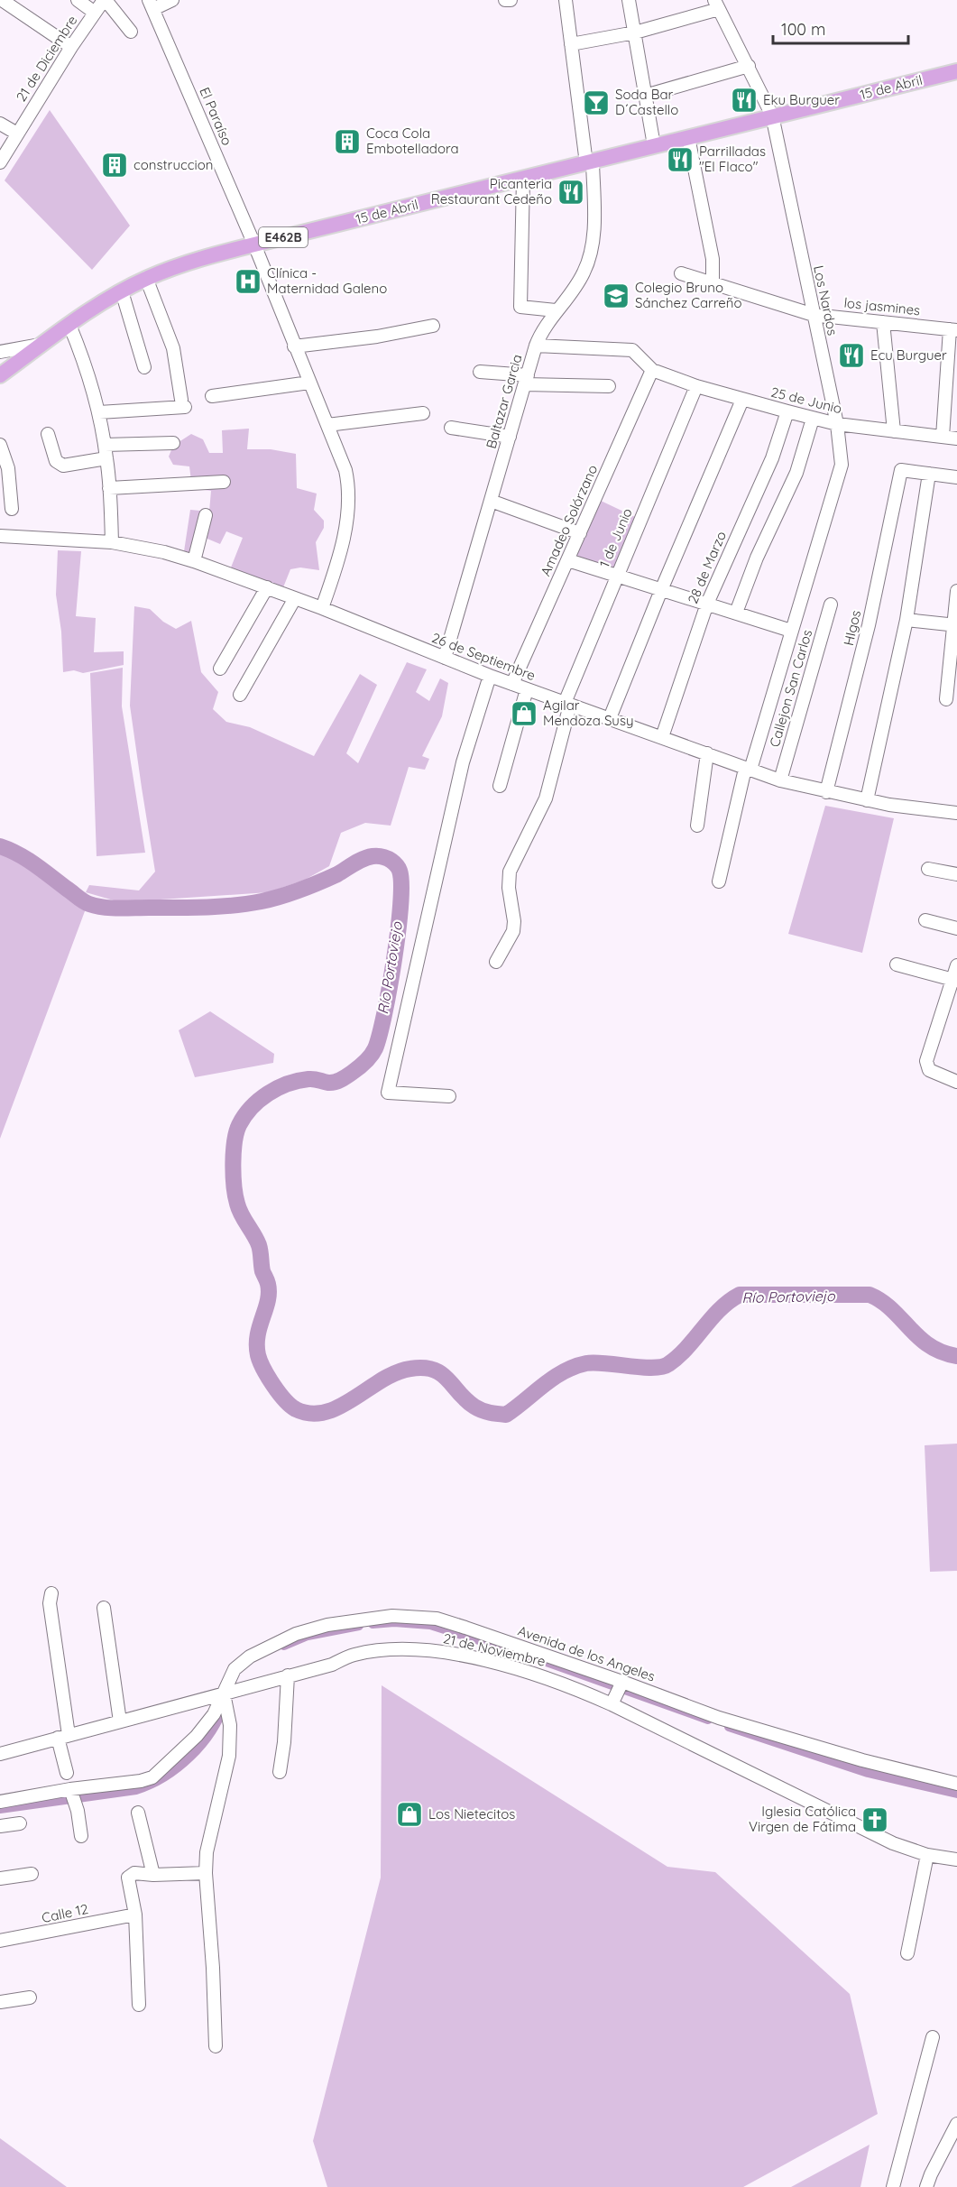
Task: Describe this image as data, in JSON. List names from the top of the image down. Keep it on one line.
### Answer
{"streets":{"main road":["15 de Abril","E462B"],"street":["21 de Diciembre","El Paraíso","Los Nardos","los jasmines","25 de Junio","Baltazar Garcia","Amadeo Solórzano","1 de Junio","28 de Marzo","HIgos","26 de Septiembre","Callejon San Carlos","21 de Noviembre","Avenida de los Angeles","Calle 12"]},"crossings":[["15 de Abril","El Paraíso"],["15 de Abril","Los Nardos"],["15 de Abril","Baltazar Garcia"],["El Paraíso","26 de Septiembre"],["Los Nardos","los jasmines"],["Los Nardos","25 de Junio"],["Los Nardos","26 de Septiembre"],["25 de Junio","Amadeo Solórzano"],["25 de Junio","1 de Junio"],["25 de Junio","28 de Marzo"],["Baltazar Garcia","26 de Septiembre"],["Amadeo Solórzano","26 de Septiembre"],["1 de Junio","26 de Septiembre"],["28 de Marzo","26 de Septiembre"],["HIgos","26 de Septiembre"],["26 de Septiembre","Callejon San Carlos"],["21 de Noviembre","Avenida de los Angeles"]],"water":["Río Portoviejo"],"places":{"restaurant":["Eku Burguer","Parrilladas \"El Flaco\"","Picanteria Restaurant Cedeño","Ecu Burguer"],"bar":["Soda Bar D´Castello"],"building":["Coca Cola Embotelladora","construccion"],"hospital":["Clínica - Maternidad Galeno"],"school or university":["Colegio Bruno Sánchez Carreño"],"shop":["Agilar Mendoza Susy","Los Nietecitos"],"church":["Iglesia Católica Virgen de Fátima"]},"scale_bar":"100 m"}
